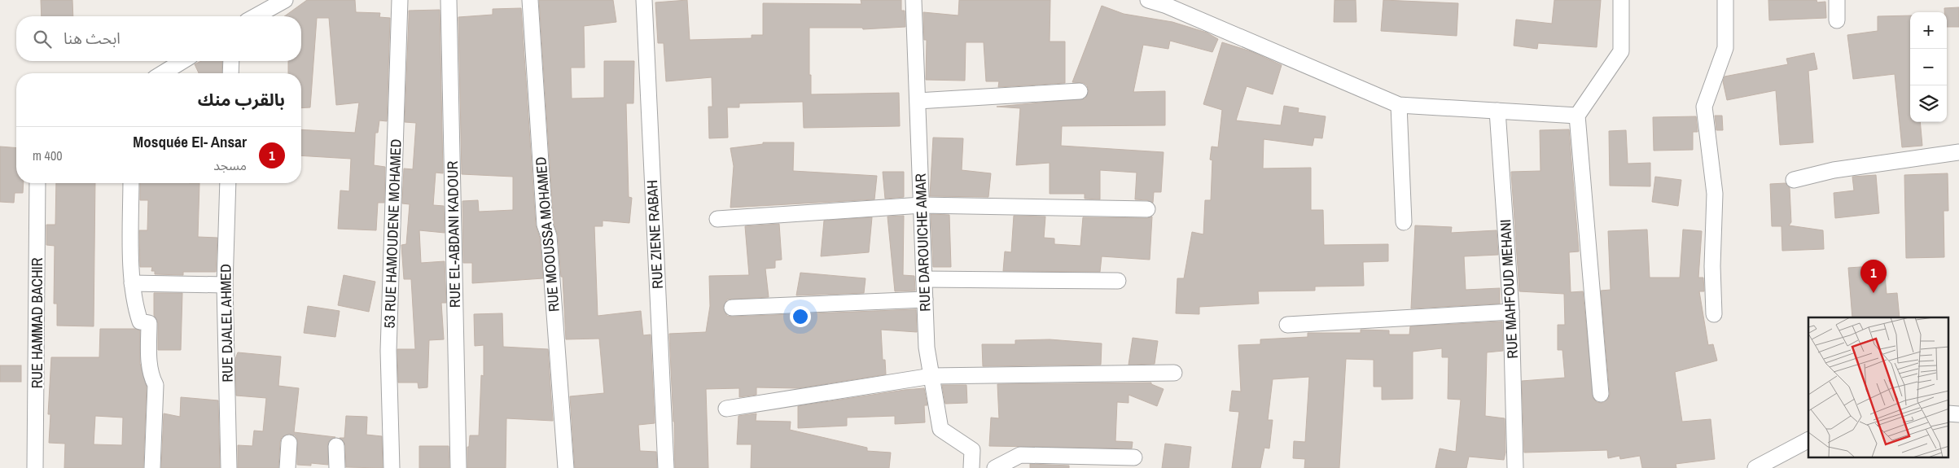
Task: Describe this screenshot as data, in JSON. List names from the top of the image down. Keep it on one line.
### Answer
{"streets":{"street":["53 RUE HAMOUDENE MOHAMED","RUE EL-ABDANI KADOUR","RUE MOOUSSA MOHAMED","RUE ZIENE RABAH","RUE DAROUICHE AMAR","RUE MAHFOUD MEHANI","RUE HAMMAD BACHIR","RUE DJALEL AHMED"]},"page":{"map_buttons":["+","−"],"search":"ابحث هنا","heading":"بالقرب منك","list":[{"mark":"1","name":"Mosquée El- Ansar","note":"مسجد","value":"400 m"}],"pins":"1"}}
